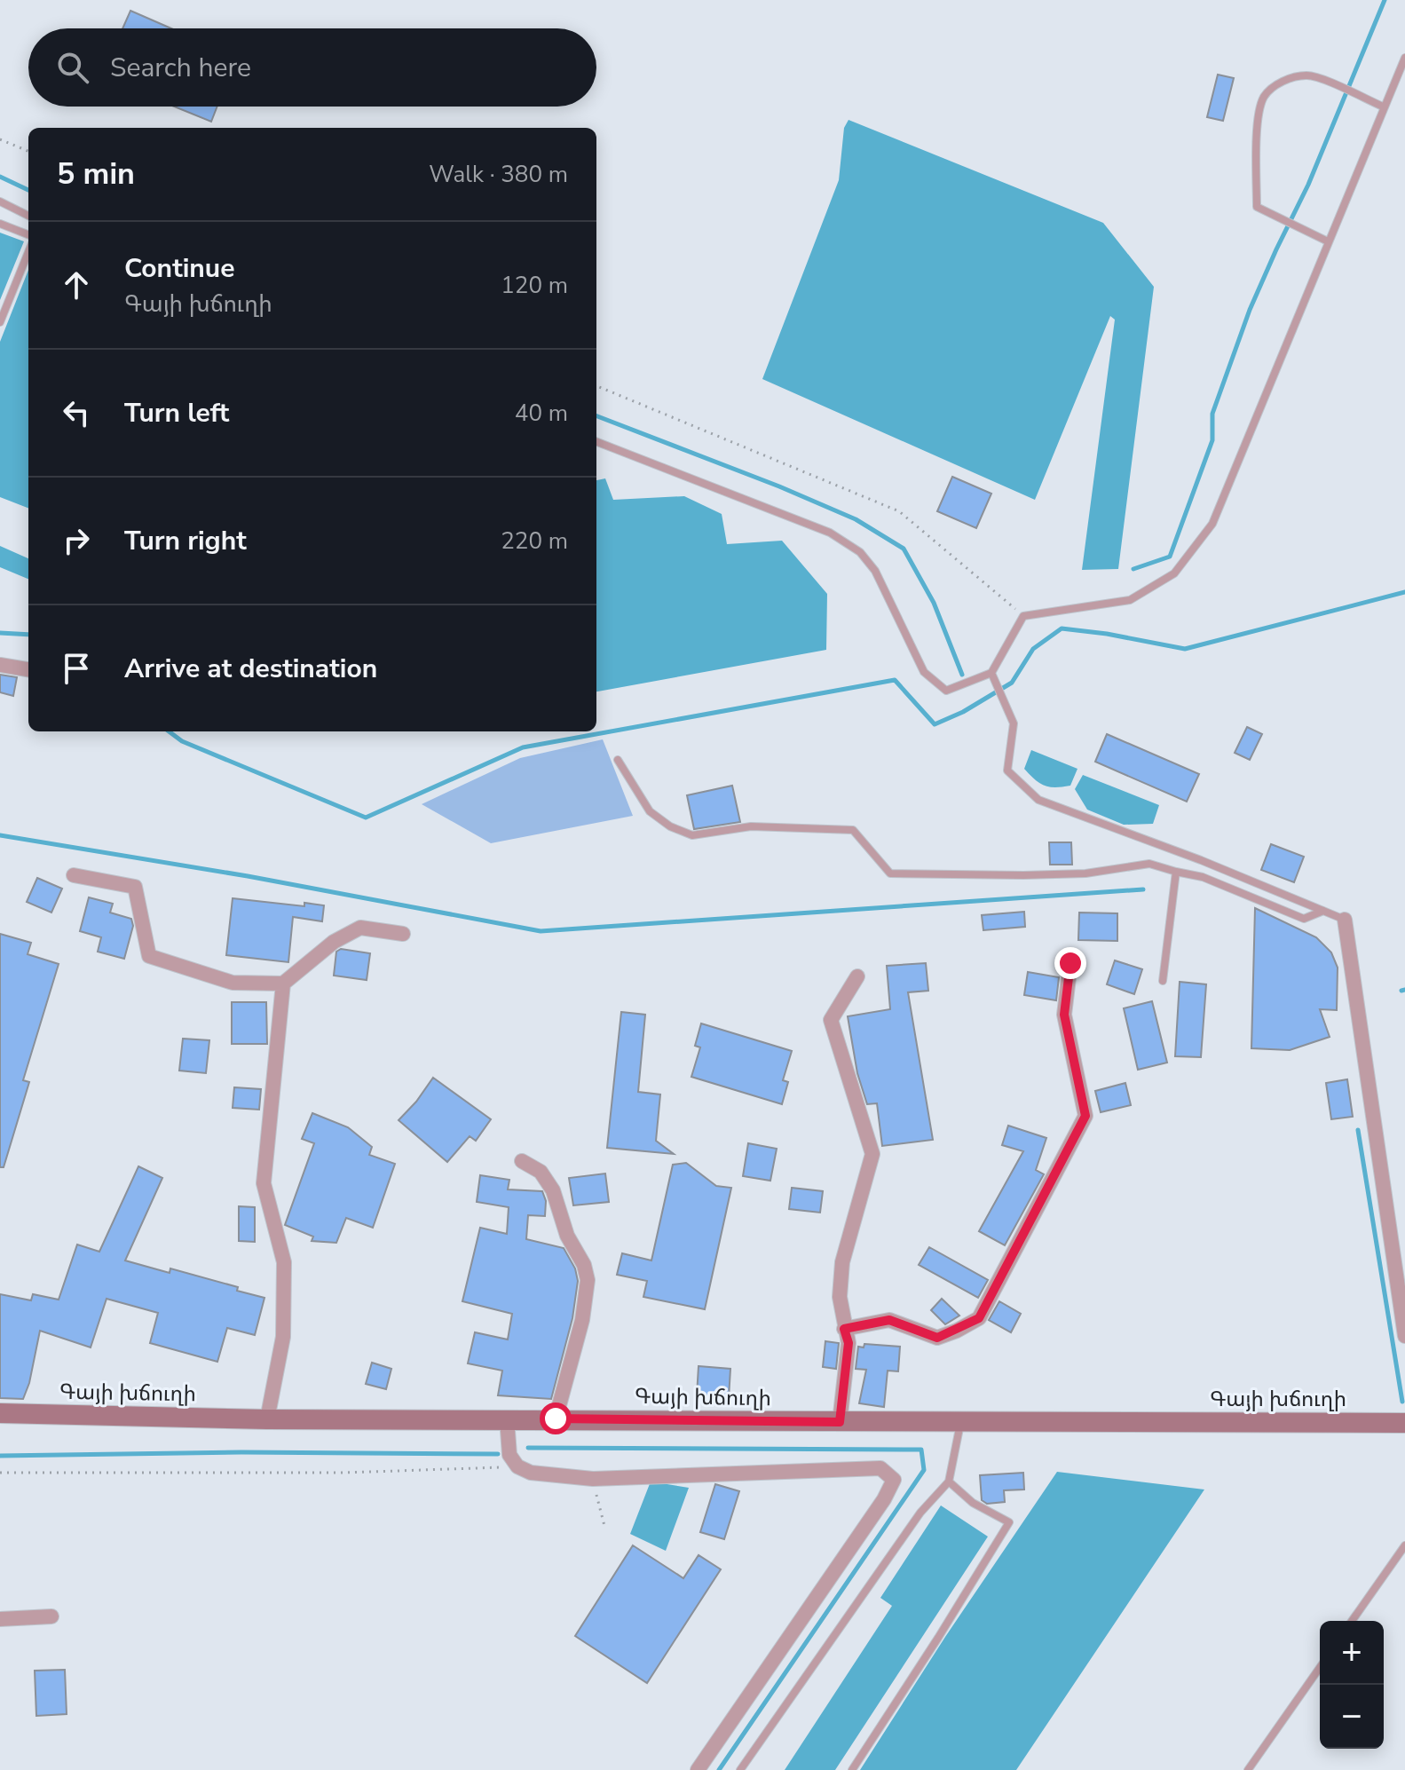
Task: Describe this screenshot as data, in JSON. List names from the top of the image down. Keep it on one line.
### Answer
{"streets":{"main road":["Գայի խճուղի"]},"page":{"search":"Search here","heading":["5 min","Walk · 380 m"],"list":[["Continue","Գայի խճուղի","120 m"],["Turn left","40 m"],["Turn right","220 m"],"Arrive at destination"],"map_buttons":["+","−"]}}
